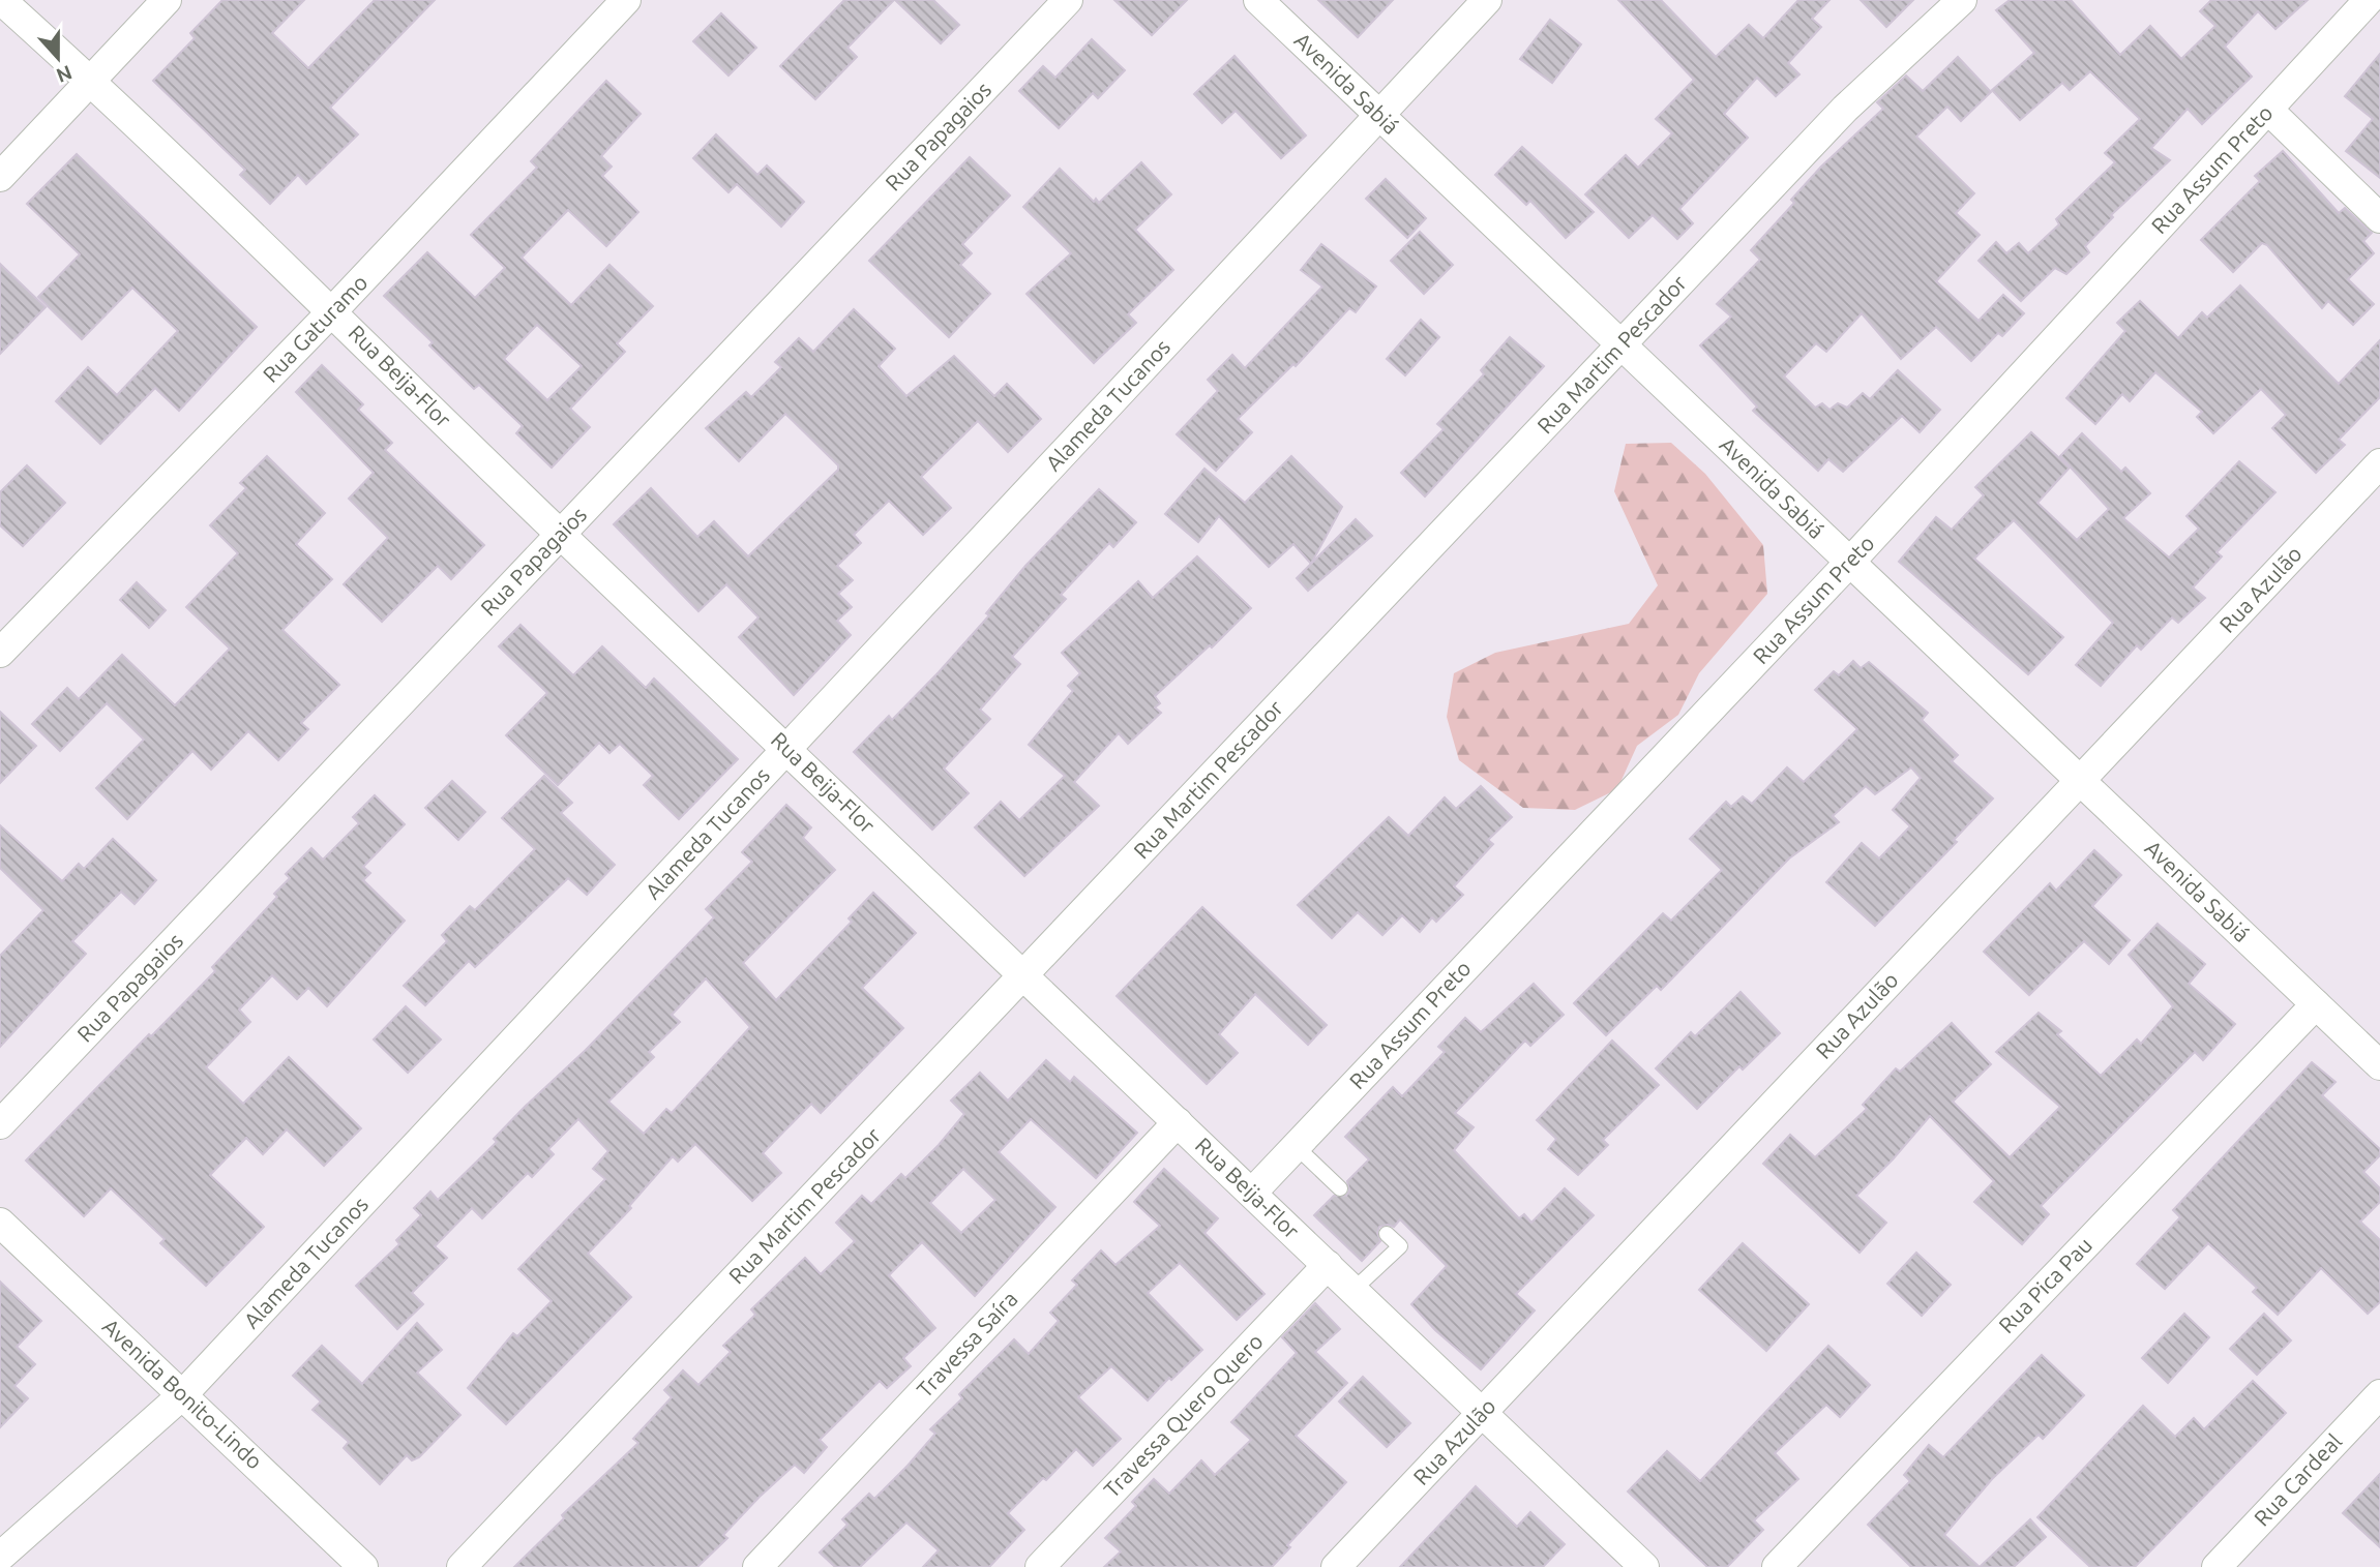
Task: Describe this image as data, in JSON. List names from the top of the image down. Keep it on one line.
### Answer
{"streets":{"street":["Avenida Sabiá","Rua Papagaios","Rua Assum Preto","Rua Gaturamo","Rua Martim Pescador","Rua Beija-Flor","Alameda Tucanos","Rua Azulão","Rua Pica Pau","Travessa Saíra","Avenida Bonito-Lindo","Travessa Quero Quero","Rua Cardeal"]},"crossings":[["Avenida Sabiá","Rua Assum Preto"],["Avenida Sabiá","Rua Martim Pescador"],["Avenida Sabiá","Alameda Tucanos"],["Avenida Sabiá","Rua Azulão"],["Avenida Sabiá","Rua Pica Pau"],["Rua Papagaios","Rua Beija-Flor"],["Rua Assum Preto","Rua Beija-Flor"],["Rua Gaturamo","Rua Beija-Flor"],["Rua Martim Pescador","Rua Beija-Flor"],["Rua Beija-Flor","Alameda Tucanos"],["Rua Beija-Flor","Rua Azulão"],["Rua Beija-Flor","Travessa Saíra"],["Rua Beija-Flor","Travessa Quero Quero"],["Alameda Tucanos","Avenida Bonito-Lindo"]],"north":"bottom"}
